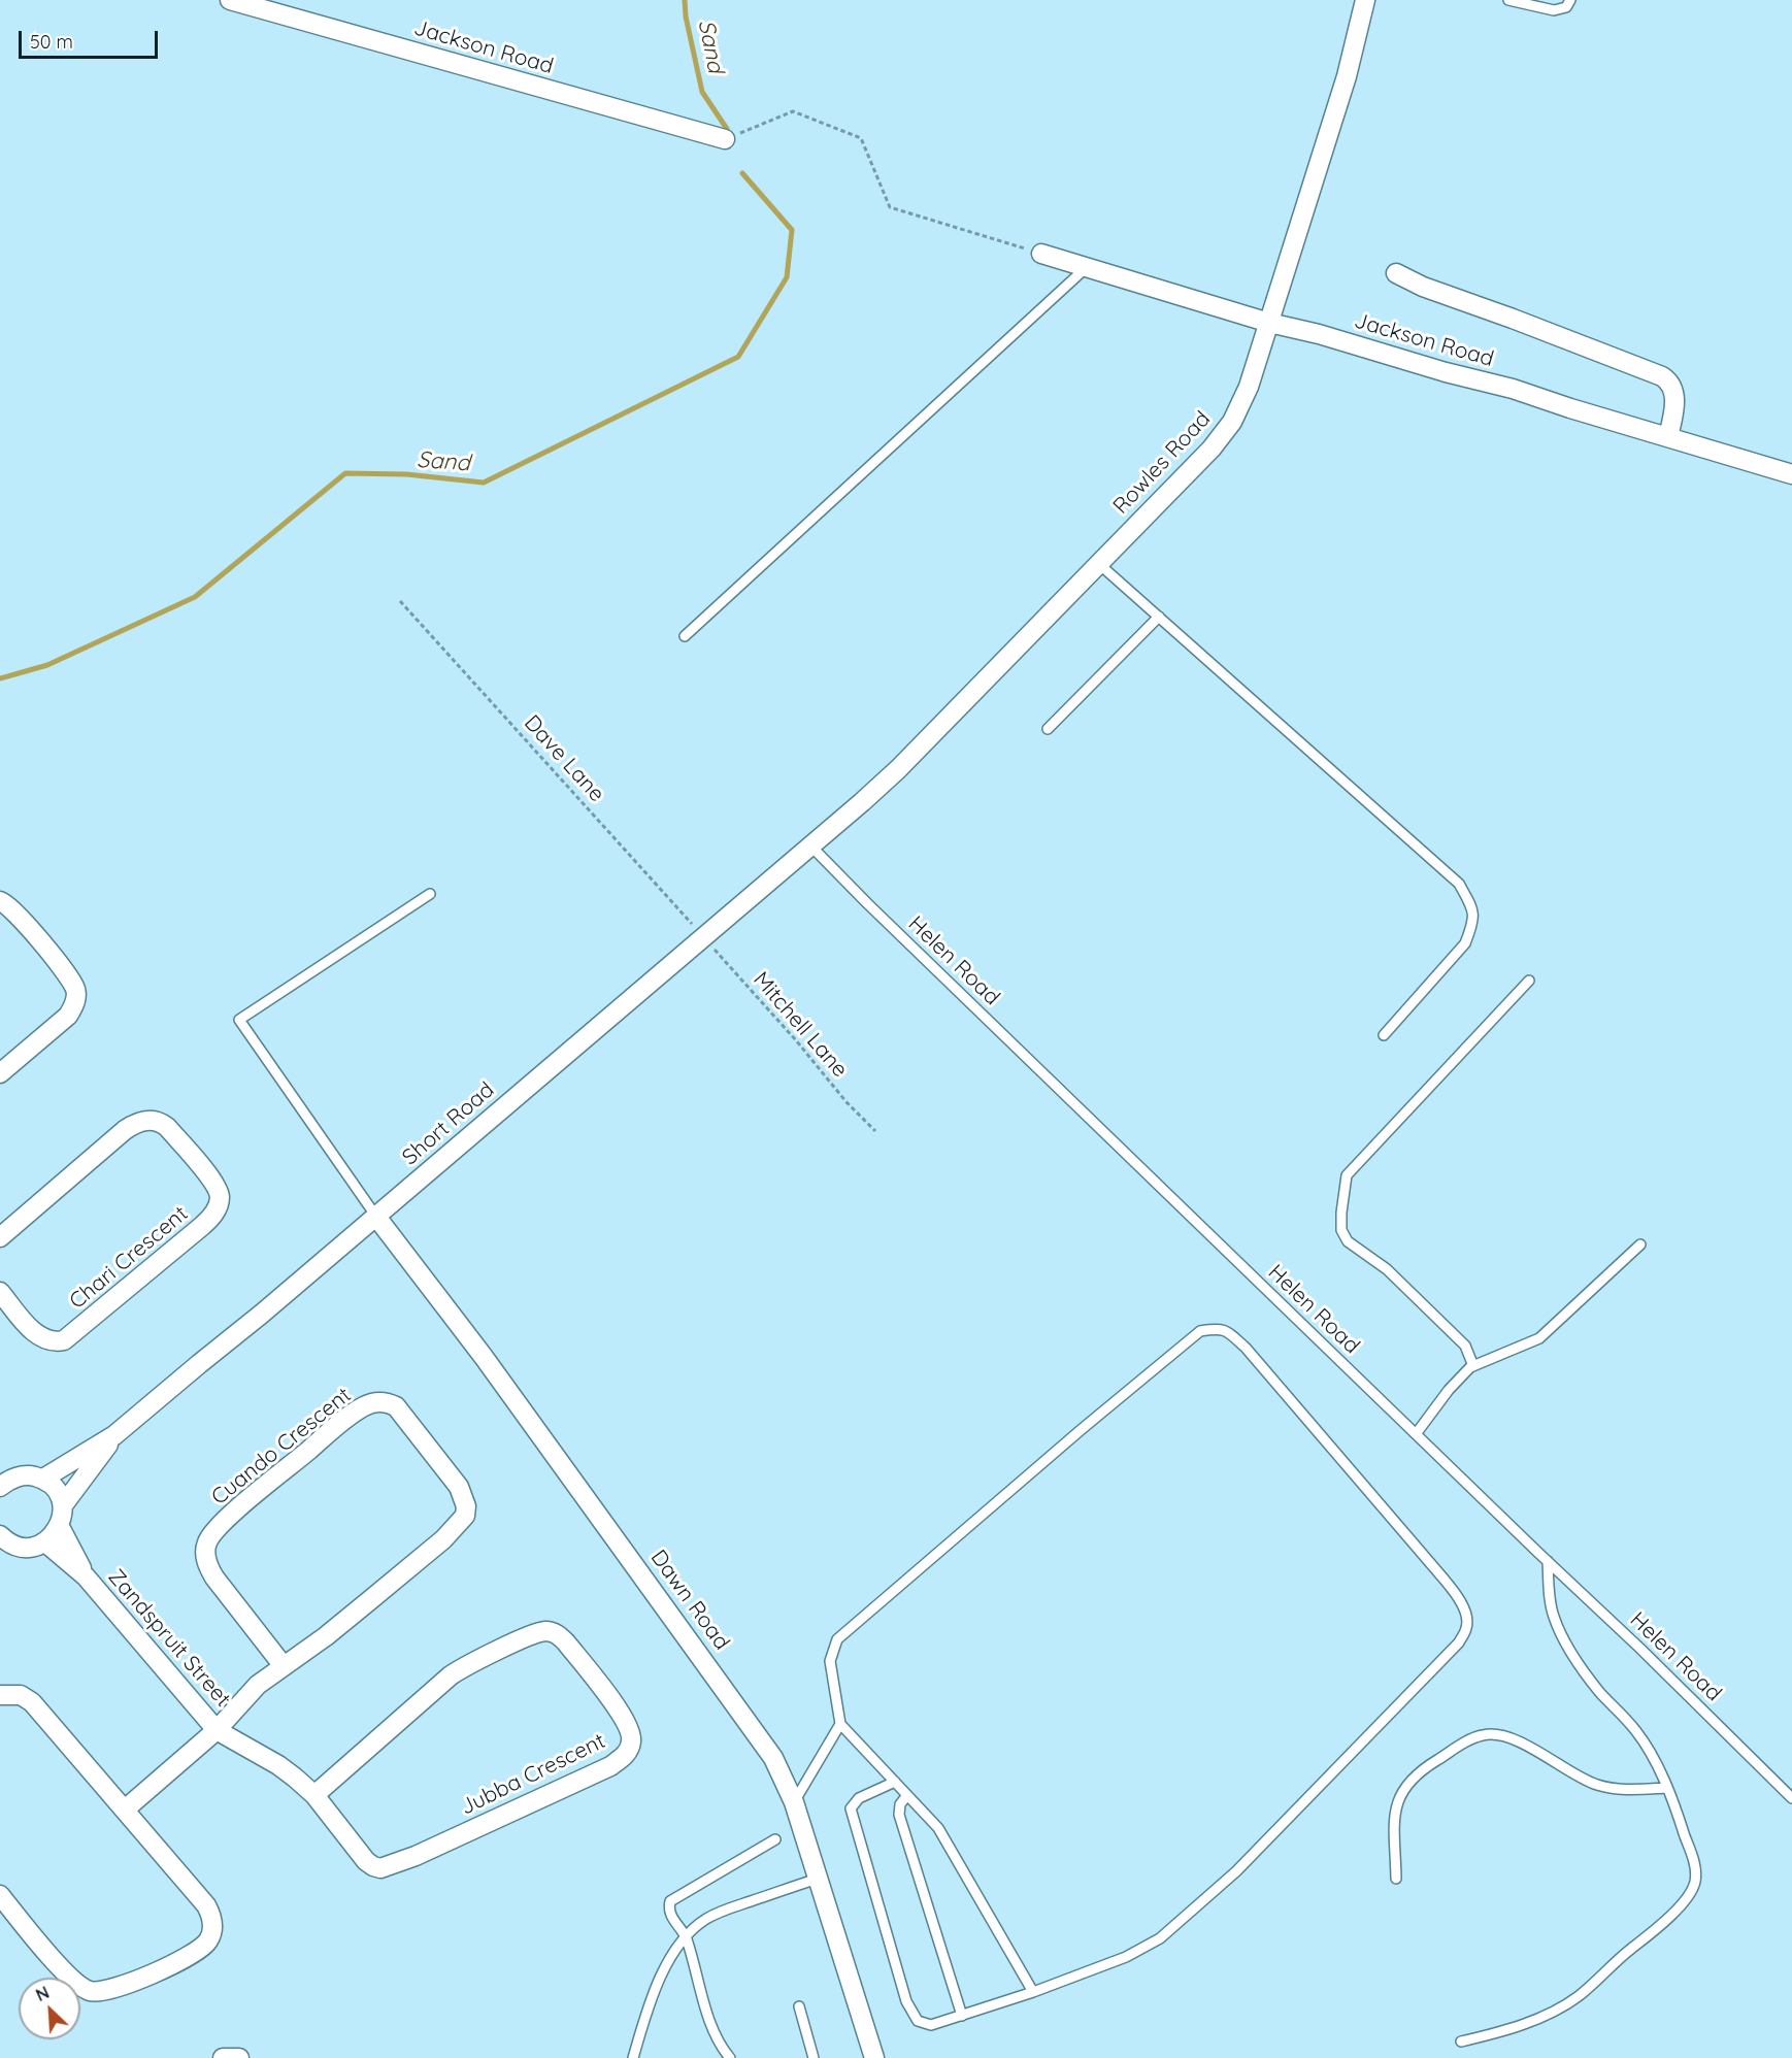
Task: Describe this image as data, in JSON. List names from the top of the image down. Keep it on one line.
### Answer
{"streets":{"street":["Jackson Road","Rowles Road","Short Road","Chari Crescent","Cuando Crescent","Dawn Road","Zandspruit Street","Jubba Crescent"],"lane":["Helen Road"],"path":["Dave Lane","Mitchell Lane"]},"crossings":[["Jackson Road","Rowles Road"],["Rowles Road","Helen Road"],["Rowles Road","Short Road"],["Dave Lane","Mitchell Lane"],["Dave Lane","Short Road"],["Helen Road","Short Road"],["Mitchell Lane","Short Road"],["Short Road","Dawn Road"],["Cuando Crescent","Zandspruit Street"],["Cuando Crescent","Jubba Crescent"],["Zandspruit Street","Jubba Crescent"]],"water":["Sand"],"scale_bar":"50 m","north":"top left"}
